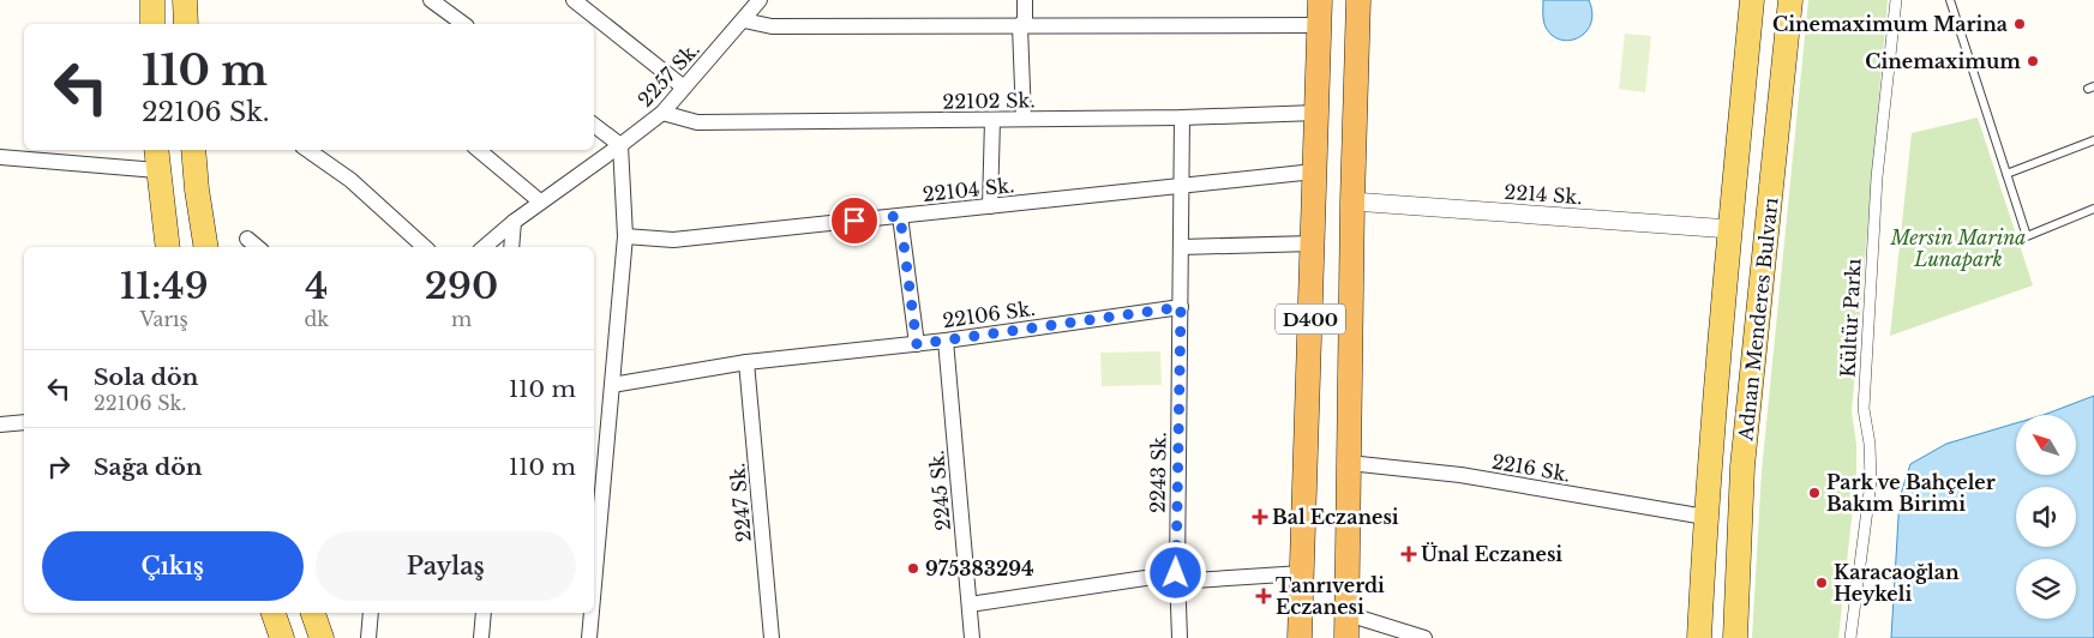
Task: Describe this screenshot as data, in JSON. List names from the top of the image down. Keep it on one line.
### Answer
{"streets":{"highway":["D400"],"main road":["Adnan Menderes Bulvarı"],"street":["2257 Sk.","22102 Sk.","22104 Sk.","2214 Sk.","22106 Sk.","Kültür Parkı","2216 Sk.","2243 Sk.","2245 Sk.","2247 Sk."]},"crossings":[["2257 Sk.","22102 Sk."],["22102 Sk.","D400"],["22104 Sk.","D400"],["2214 Sk.","D400"],["2214 Sk.","Adnan Menderes Bulvarı"],["22106 Sk.","2243 Sk."],["22106 Sk.","2245 Sk."],["22106 Sk.","2247 Sk."],["D400","2216 Sk."],["Adnan Menderes Bulvarı","2216 Sk."]],"parks":["Mersin Marina Lunapark"],"places":{"other":["Cinemaximum Marina","Cinemaximum","Park ve Bahçeler Bakım Birimi","975383294","Karacaoğlan Heykeli"],"health":["Bal Eczanesi","Ünal Eczanesi","Tanrıverdi Eczanesi"]},"north":"top left","page":{"turn":["110 m","22106 Sk."],"eta":["11:49","Varış","4","dk","290","m"],"list":[{"name":"Sola dön","note":"22106 Sk.","value":"110 m"},{"name":"Sağa dön","value":"110 m"}],"buttons":["Çıkış","Paylaş"]}}
